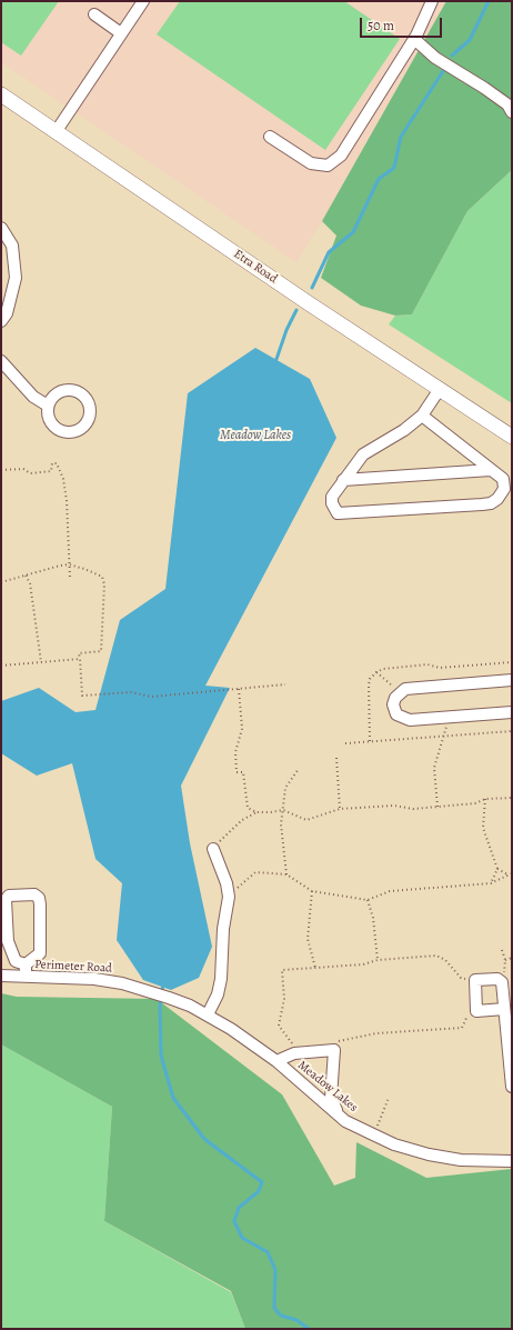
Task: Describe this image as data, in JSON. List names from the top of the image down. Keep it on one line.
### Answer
{"streets":{"main road":["Etra Road"],"street":["Perimeter Road","Meadow Lakes"]},"crossings":[["Perimeter Road","Meadow Lakes"]],"water":["Meadow Lakes"],"scale_bar":"50 m"}
